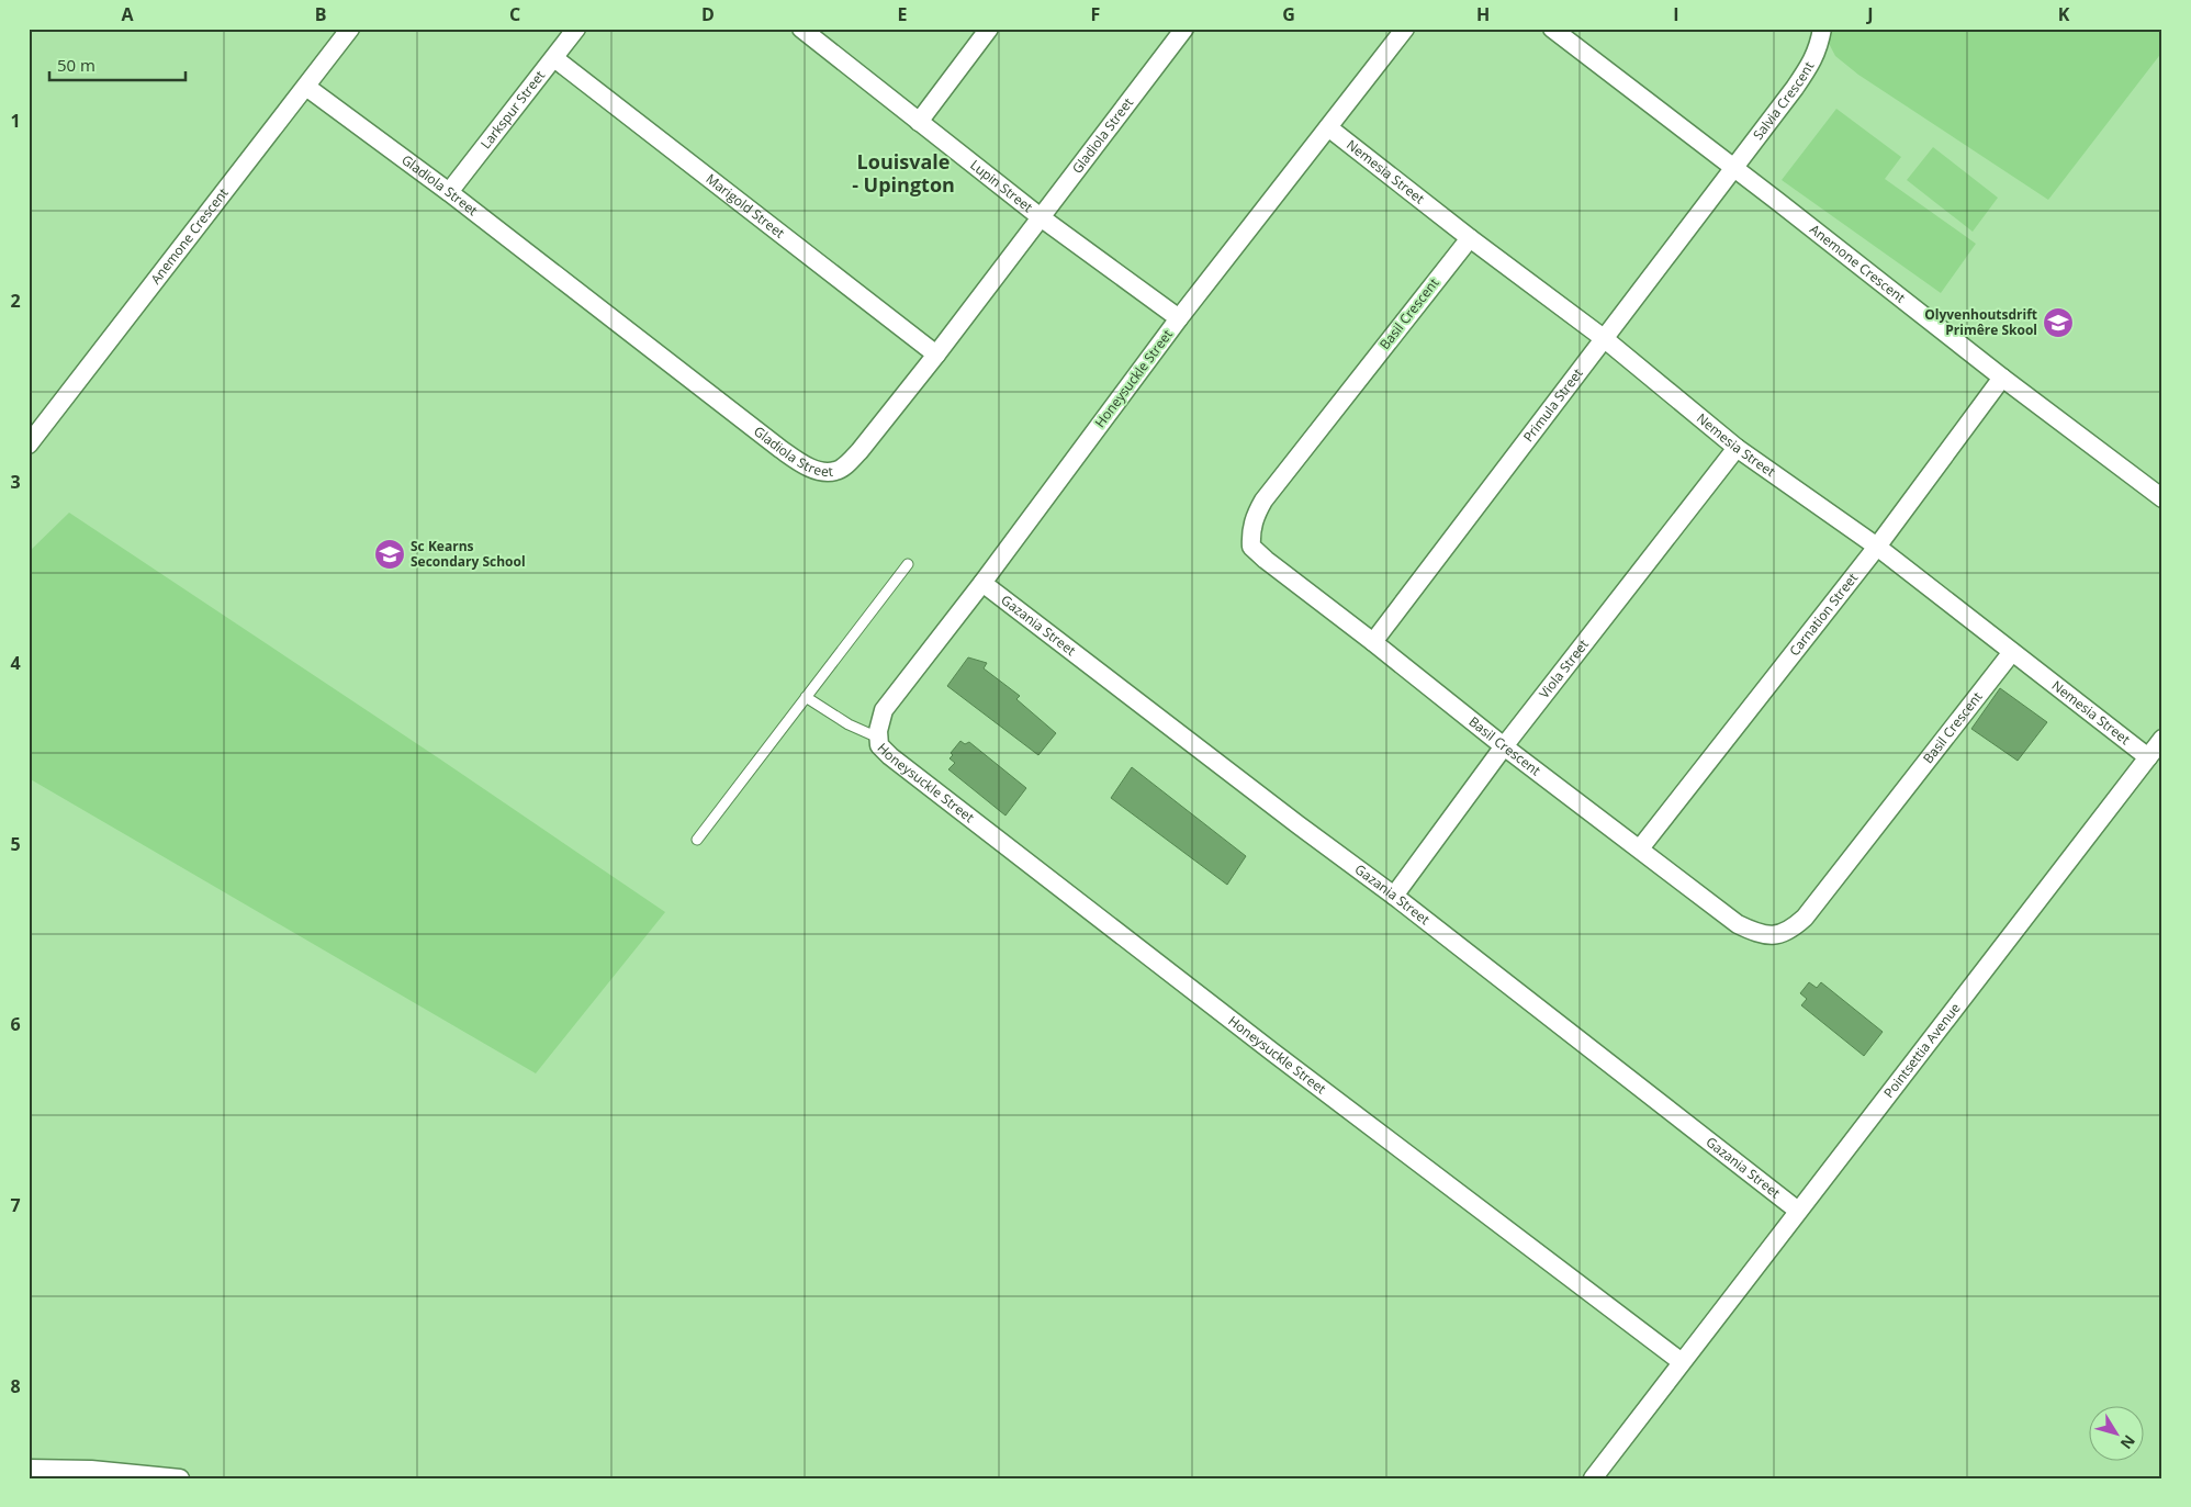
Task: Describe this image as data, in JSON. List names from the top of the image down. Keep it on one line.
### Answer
{"streets":{"street":["Salvia Crescent","Larkspur Street","Gladiola Street","Nemesia Street","Lupin Street","Marigold Street","Anemone Crescent","Basil Crescent","Honeysuckle Street","Primula Street","Carnation Street","Gazania Street","Viola Street","Pointsettia Avenue"]},"crossings":[["Salvia Crescent","Anemone Crescent"],["Salvia Crescent","Primula Street"],["Larkspur Street","Gladiola Street"],["Larkspur Street","Marigold Street"],["Gladiola Street","Lupin Street"],["Gladiola Street","Marigold Street"],["Gladiola Street","Anemone Crescent"],["Nemesia Street","Basil Crescent"],["Nemesia Street","Honeysuckle Street"],["Nemesia Street","Primula Street"],["Nemesia Street","Carnation Street"],["Nemesia Street","Viola Street"],["Nemesia Street","Pointsettia Avenue"],["Lupin Street","Honeysuckle Street"],["Anemone Crescent","Primula Street"],["Anemone Crescent","Carnation Street"],["Basil Crescent","Primula Street"],["Basil Crescent","Carnation Street"],["Basil Crescent","Viola Street"],["Honeysuckle Street","Gazania Street"],["Honeysuckle Street","Pointsettia Avenue"],["Gazania Street","Viola Street"],["Gazania Street","Pointsettia Avenue"]],"districts":["Louisvale - Upington"],"places":{"school or university":["Olyvenhoutsdrift Primêre Skool","Sc Kearns Secondary School"]},"scale_bar":"50 m","north":"bottom right","grid":{"columns":["A","B","C","D","E","F","G","H","I","J","K"],"rows":["1","2","3","4","5","6","7","8"]}}
